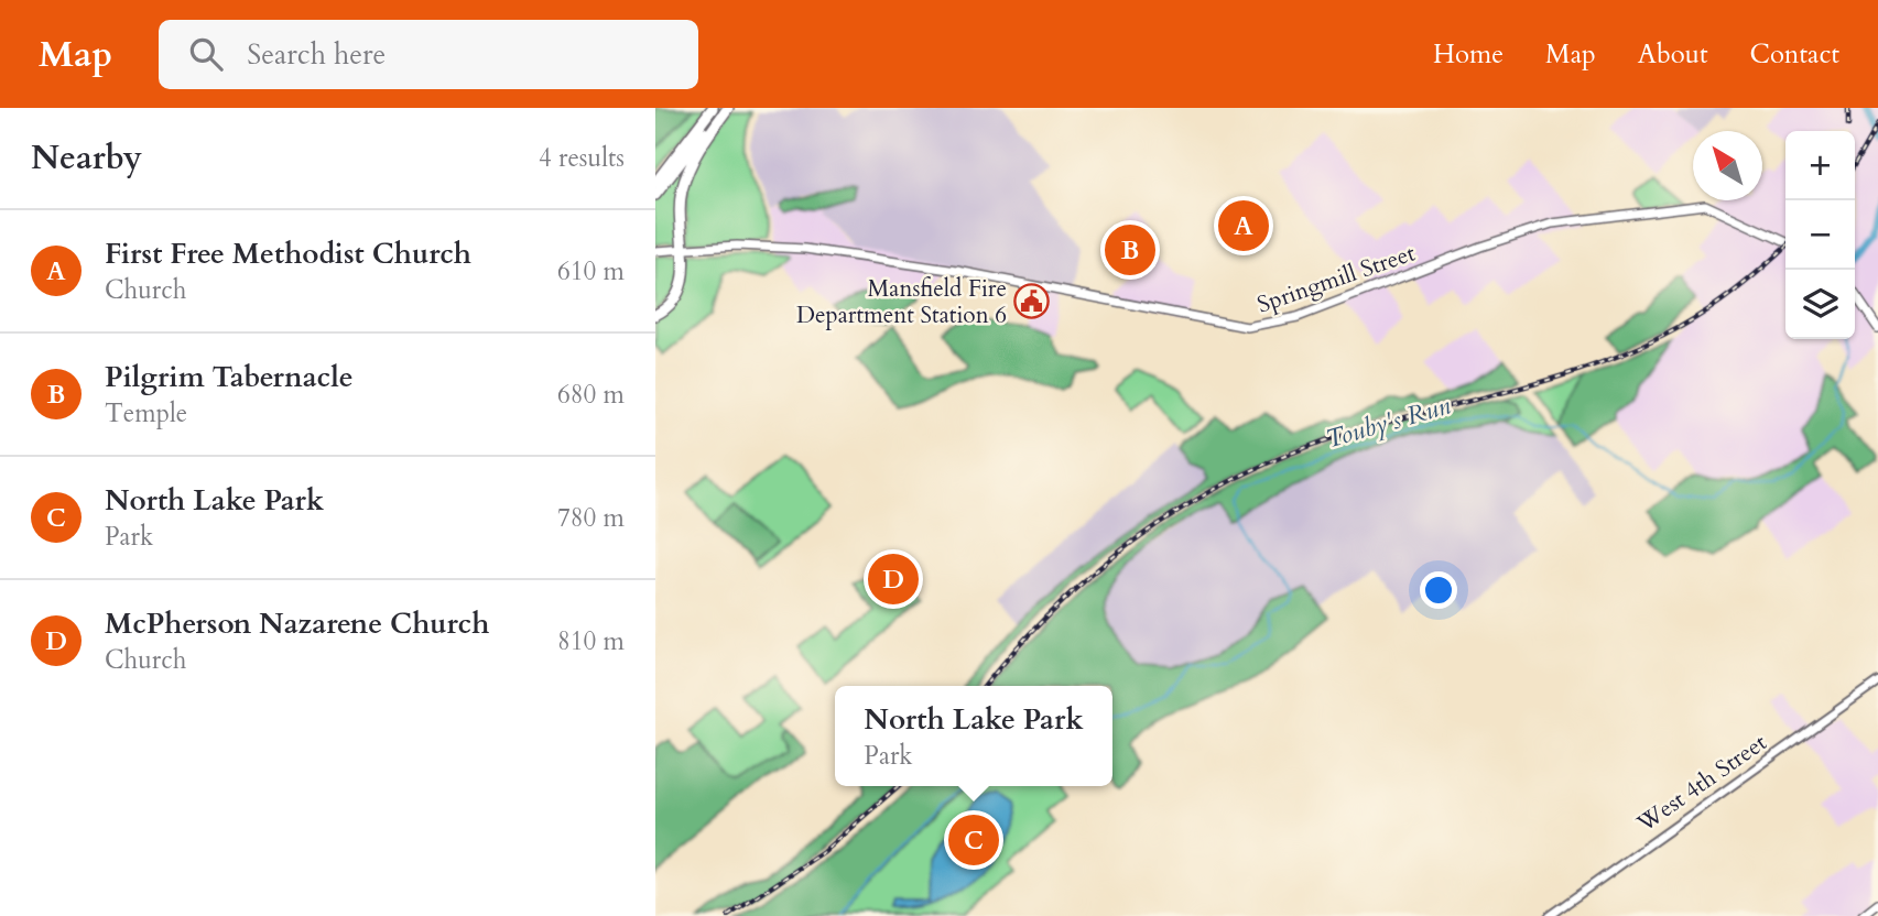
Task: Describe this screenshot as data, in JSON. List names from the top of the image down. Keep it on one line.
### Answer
{"streets":{"main road":["Springmill Street","West 4th Street"]},"water":["Touby's Run"],"places":{"public building":["Mansfield Fire Department Station 6"]},"north":"top left","page":{"header":"Map","search":"Search here","nav":["Home","Map","About","Contact"],"heading":["Nearby","4 results"],"map_buttons":["+","−"],"pins":["A","B","D","C"],"list":[{"mark":"A","name":"First Free Methodist Church","note":"Church","value":"610 m"},{"mark":"B","name":"Pilgrim Tabernacle","note":"Temple","value":"680 m"},{"mark":"C","name":"North Lake Park","note":"Park","value":"780 m"},{"mark":"D","name":"McPherson Nazarene Church","note":"Church","value":"810 m"}],"popup":["North Lake Park","Park"]}}
